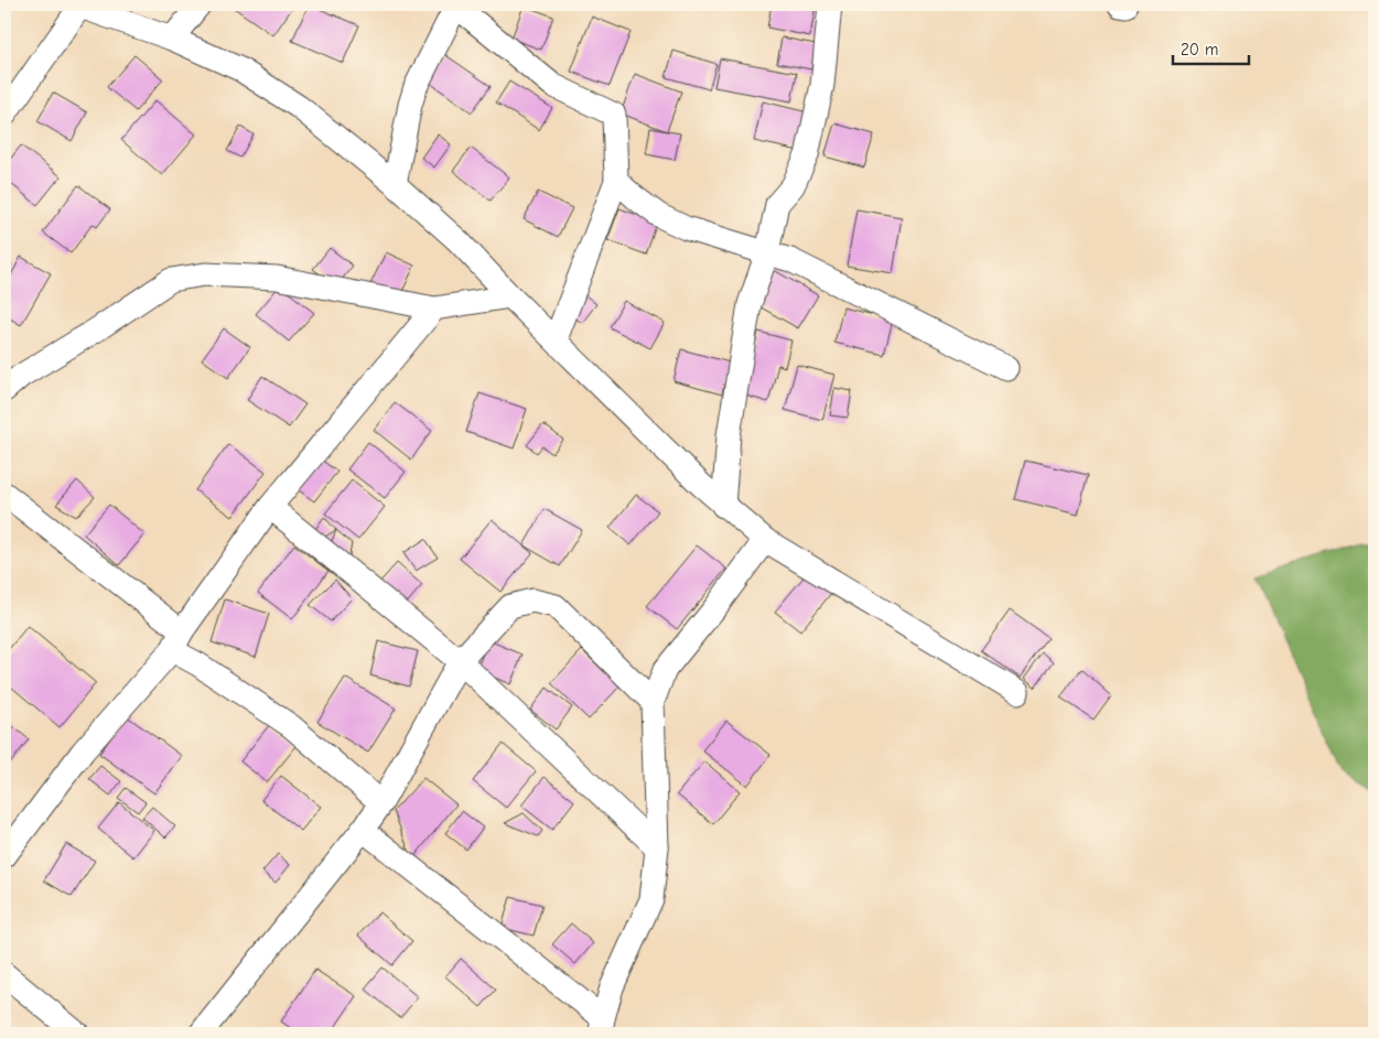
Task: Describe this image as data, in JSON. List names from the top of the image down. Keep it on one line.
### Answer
{"scale_bar":"20 m"}
